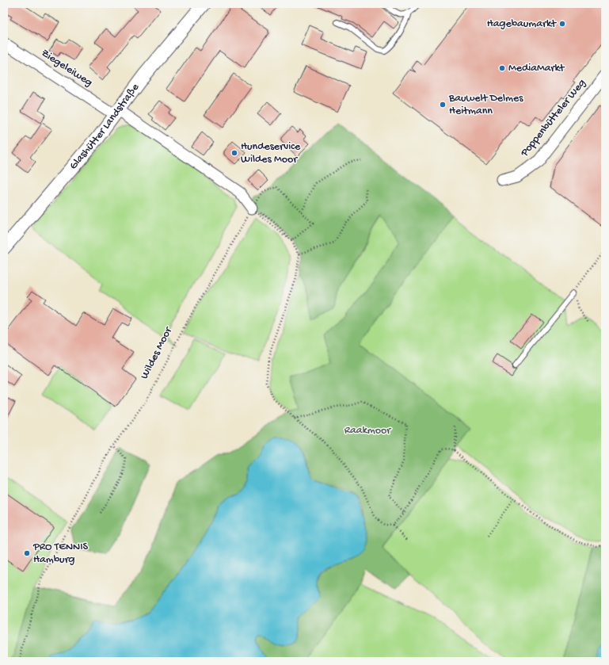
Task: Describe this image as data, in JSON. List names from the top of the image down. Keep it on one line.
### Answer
{"streets":{"street":["Ziegeleiweg","Poppenbütteler Weg","Glashütter Landstraße"],"path":["Wildes Moor"]},"crossings":[["Ziegeleiweg","Glashütter Landstraße"]],"parks":["Raakmoor"],"places":["Hagebaumarkt","MediaMarkt","Bauwelt Delmes Heitmann","Hundeservice Wildes Moor","PRO TENNIS Hamburg"]}
